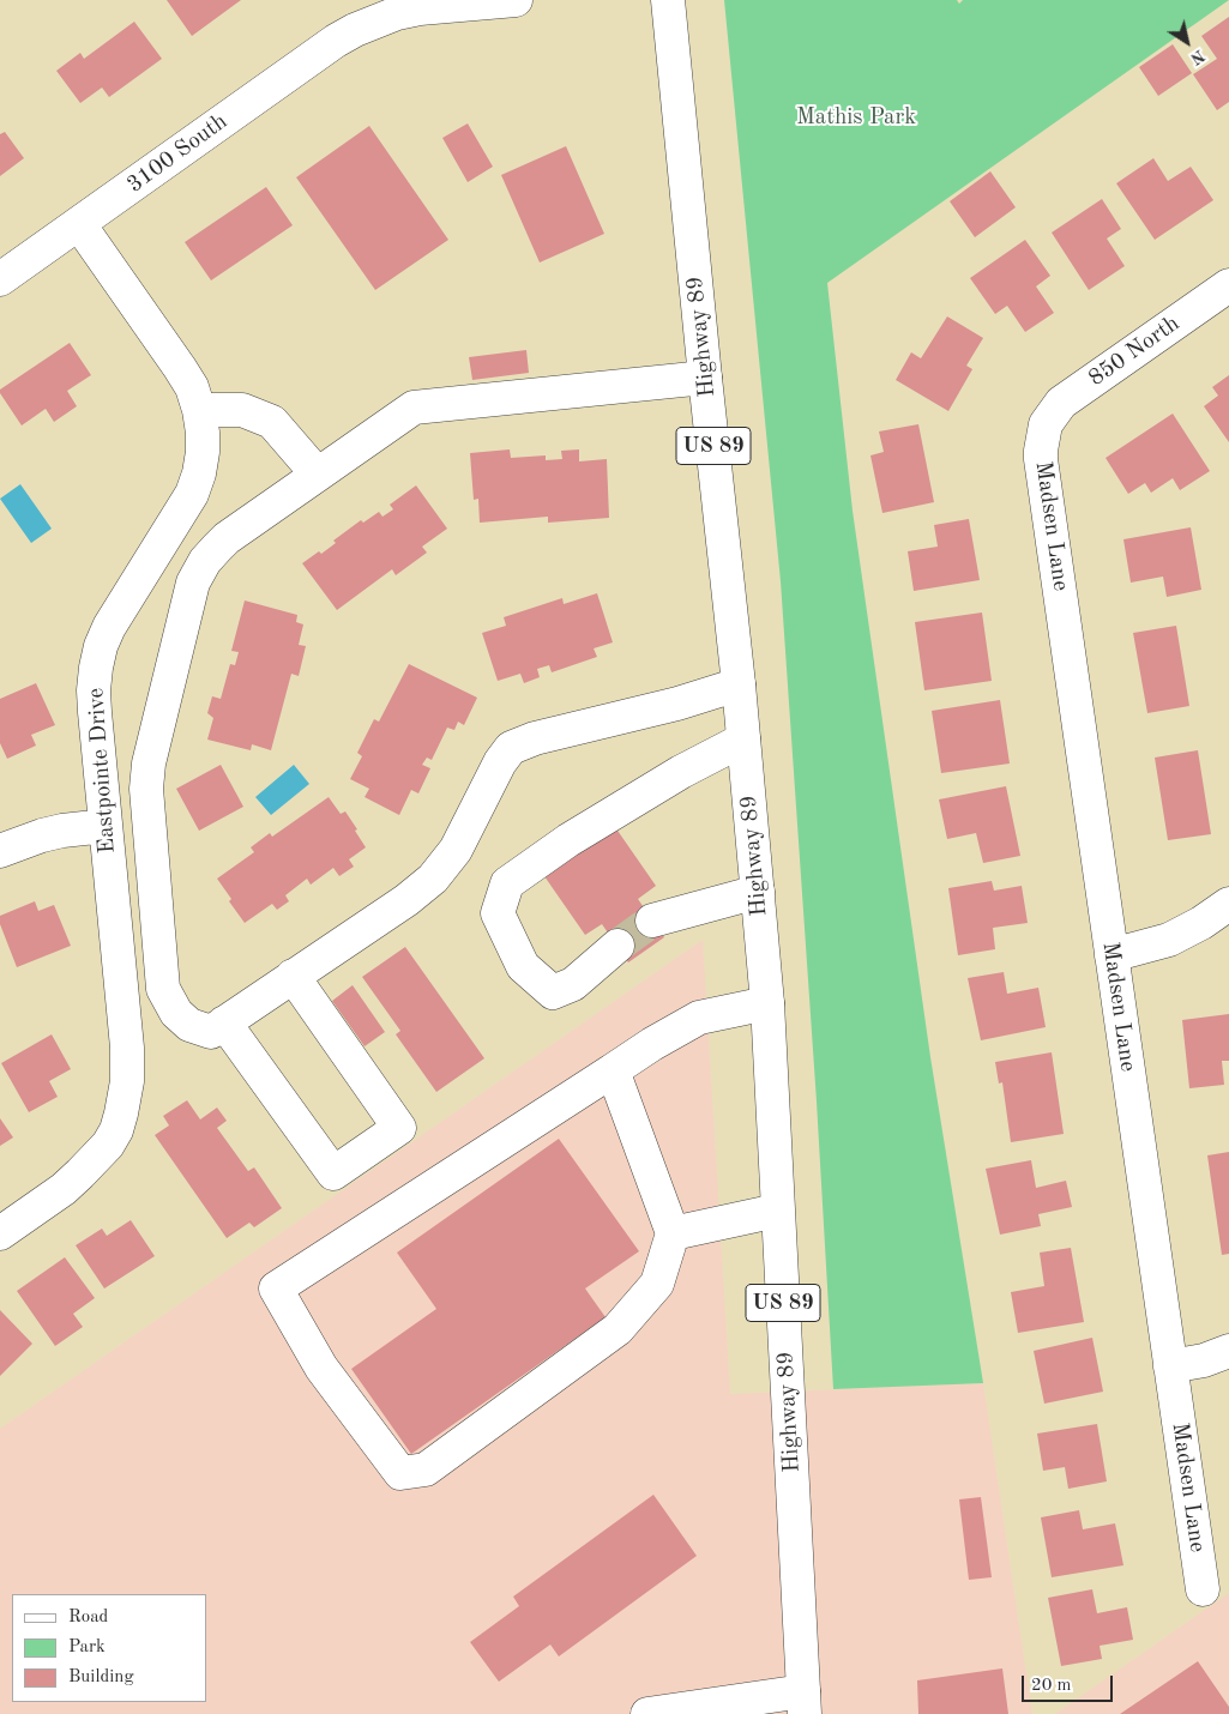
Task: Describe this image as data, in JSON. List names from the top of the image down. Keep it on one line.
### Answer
{"streets":{"street":["3100 South","Highway 89","850 North","US 89","Madsen Lane","Eastpointe Drive"]},"crossings":[["3100 South","Eastpointe Drive"],["850 North","Madsen Lane"]],"parks":["Mathis Park"],"legend":["Road","Park","Building"],"scale_bar":"20 m","north":"bottom right"}
